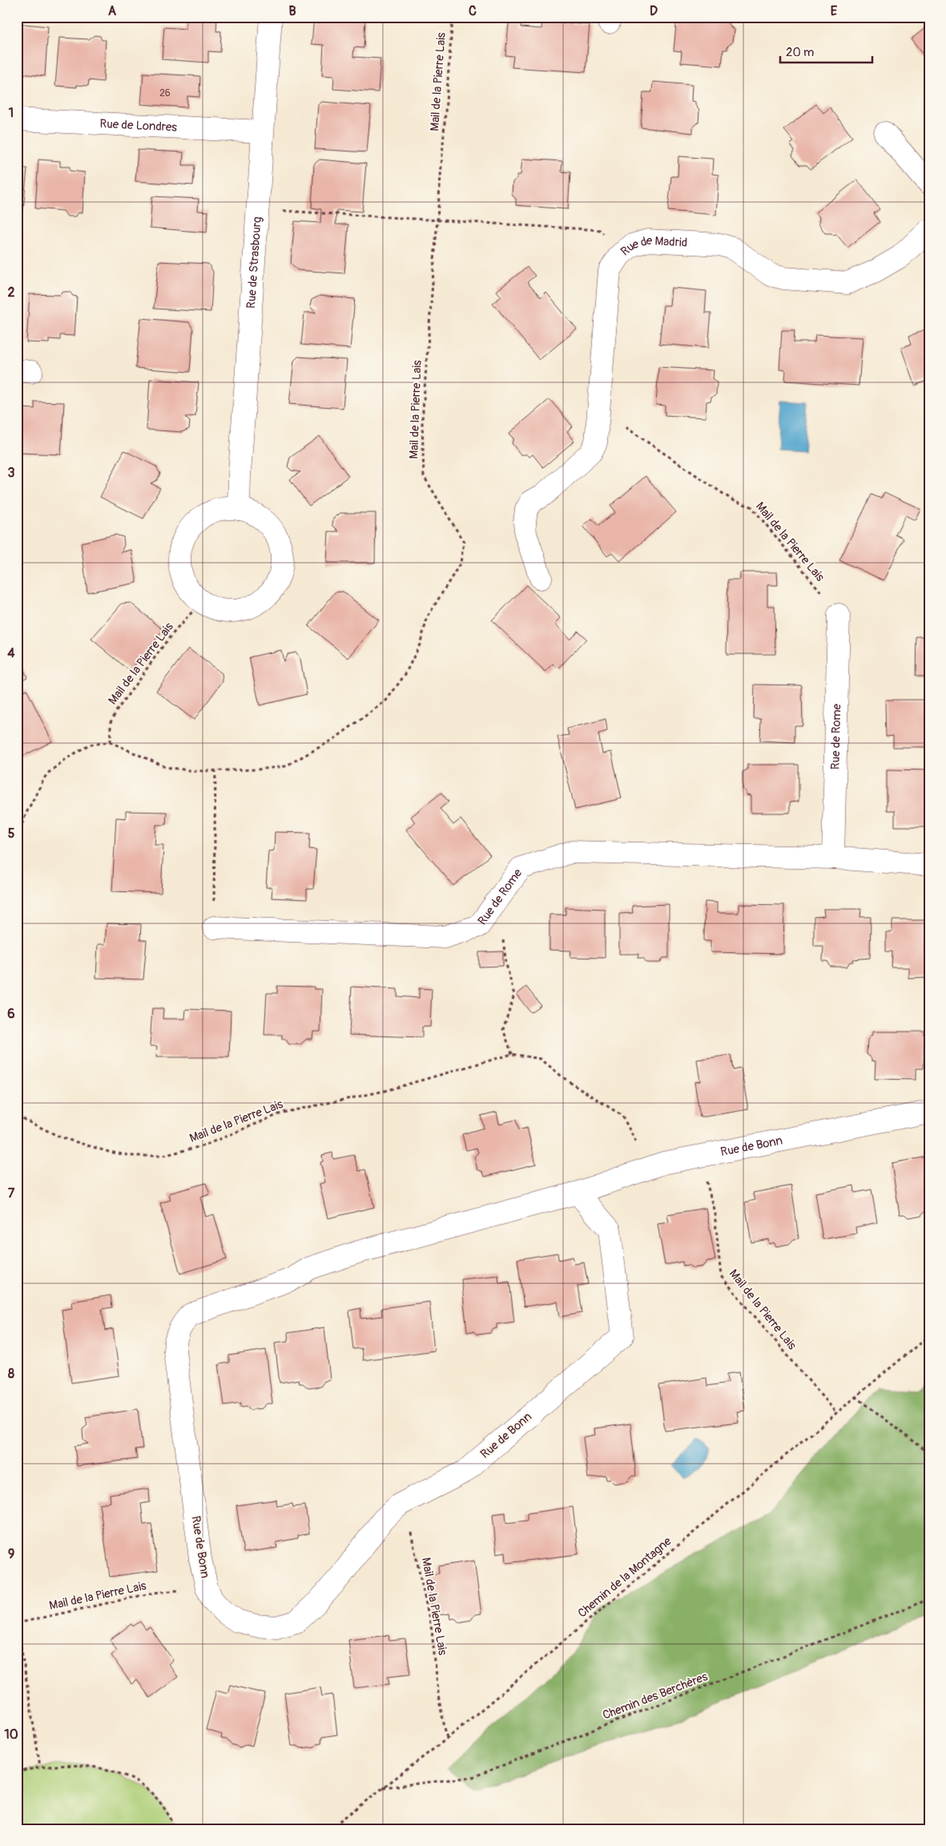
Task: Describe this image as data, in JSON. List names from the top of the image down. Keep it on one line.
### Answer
{"streets":{"street":["Rue de Londres","Rue de Madrid","Rue de Strasbourg","Rue de Rome","Rue de Bonn"],"path":["Mail de la Pierre Lais","Chemin de la Montagne","Chemin des Berchères"]},"crossings":[["Mail de la Pierre Lais","Rue de Madrid"],["Mail de la Pierre Lais","Rue de Strasbourg"],["Mail de la Pierre Lais","Rue de Rome"],["Mail de la Pierre Lais","Rue de Bonn"],["Mail de la Pierre Lais","Chemin de la Montagne"],["Rue de Londres","Rue de Strasbourg"],["Chemin de la Montagne","Chemin des Berchères"]],"house_numbers":["26"],"scale_bar":"20 m","grid":{"columns":["A","B","C","D","E"],"rows":["1","2","3","4","5","6","7","8","9","10"]}}
